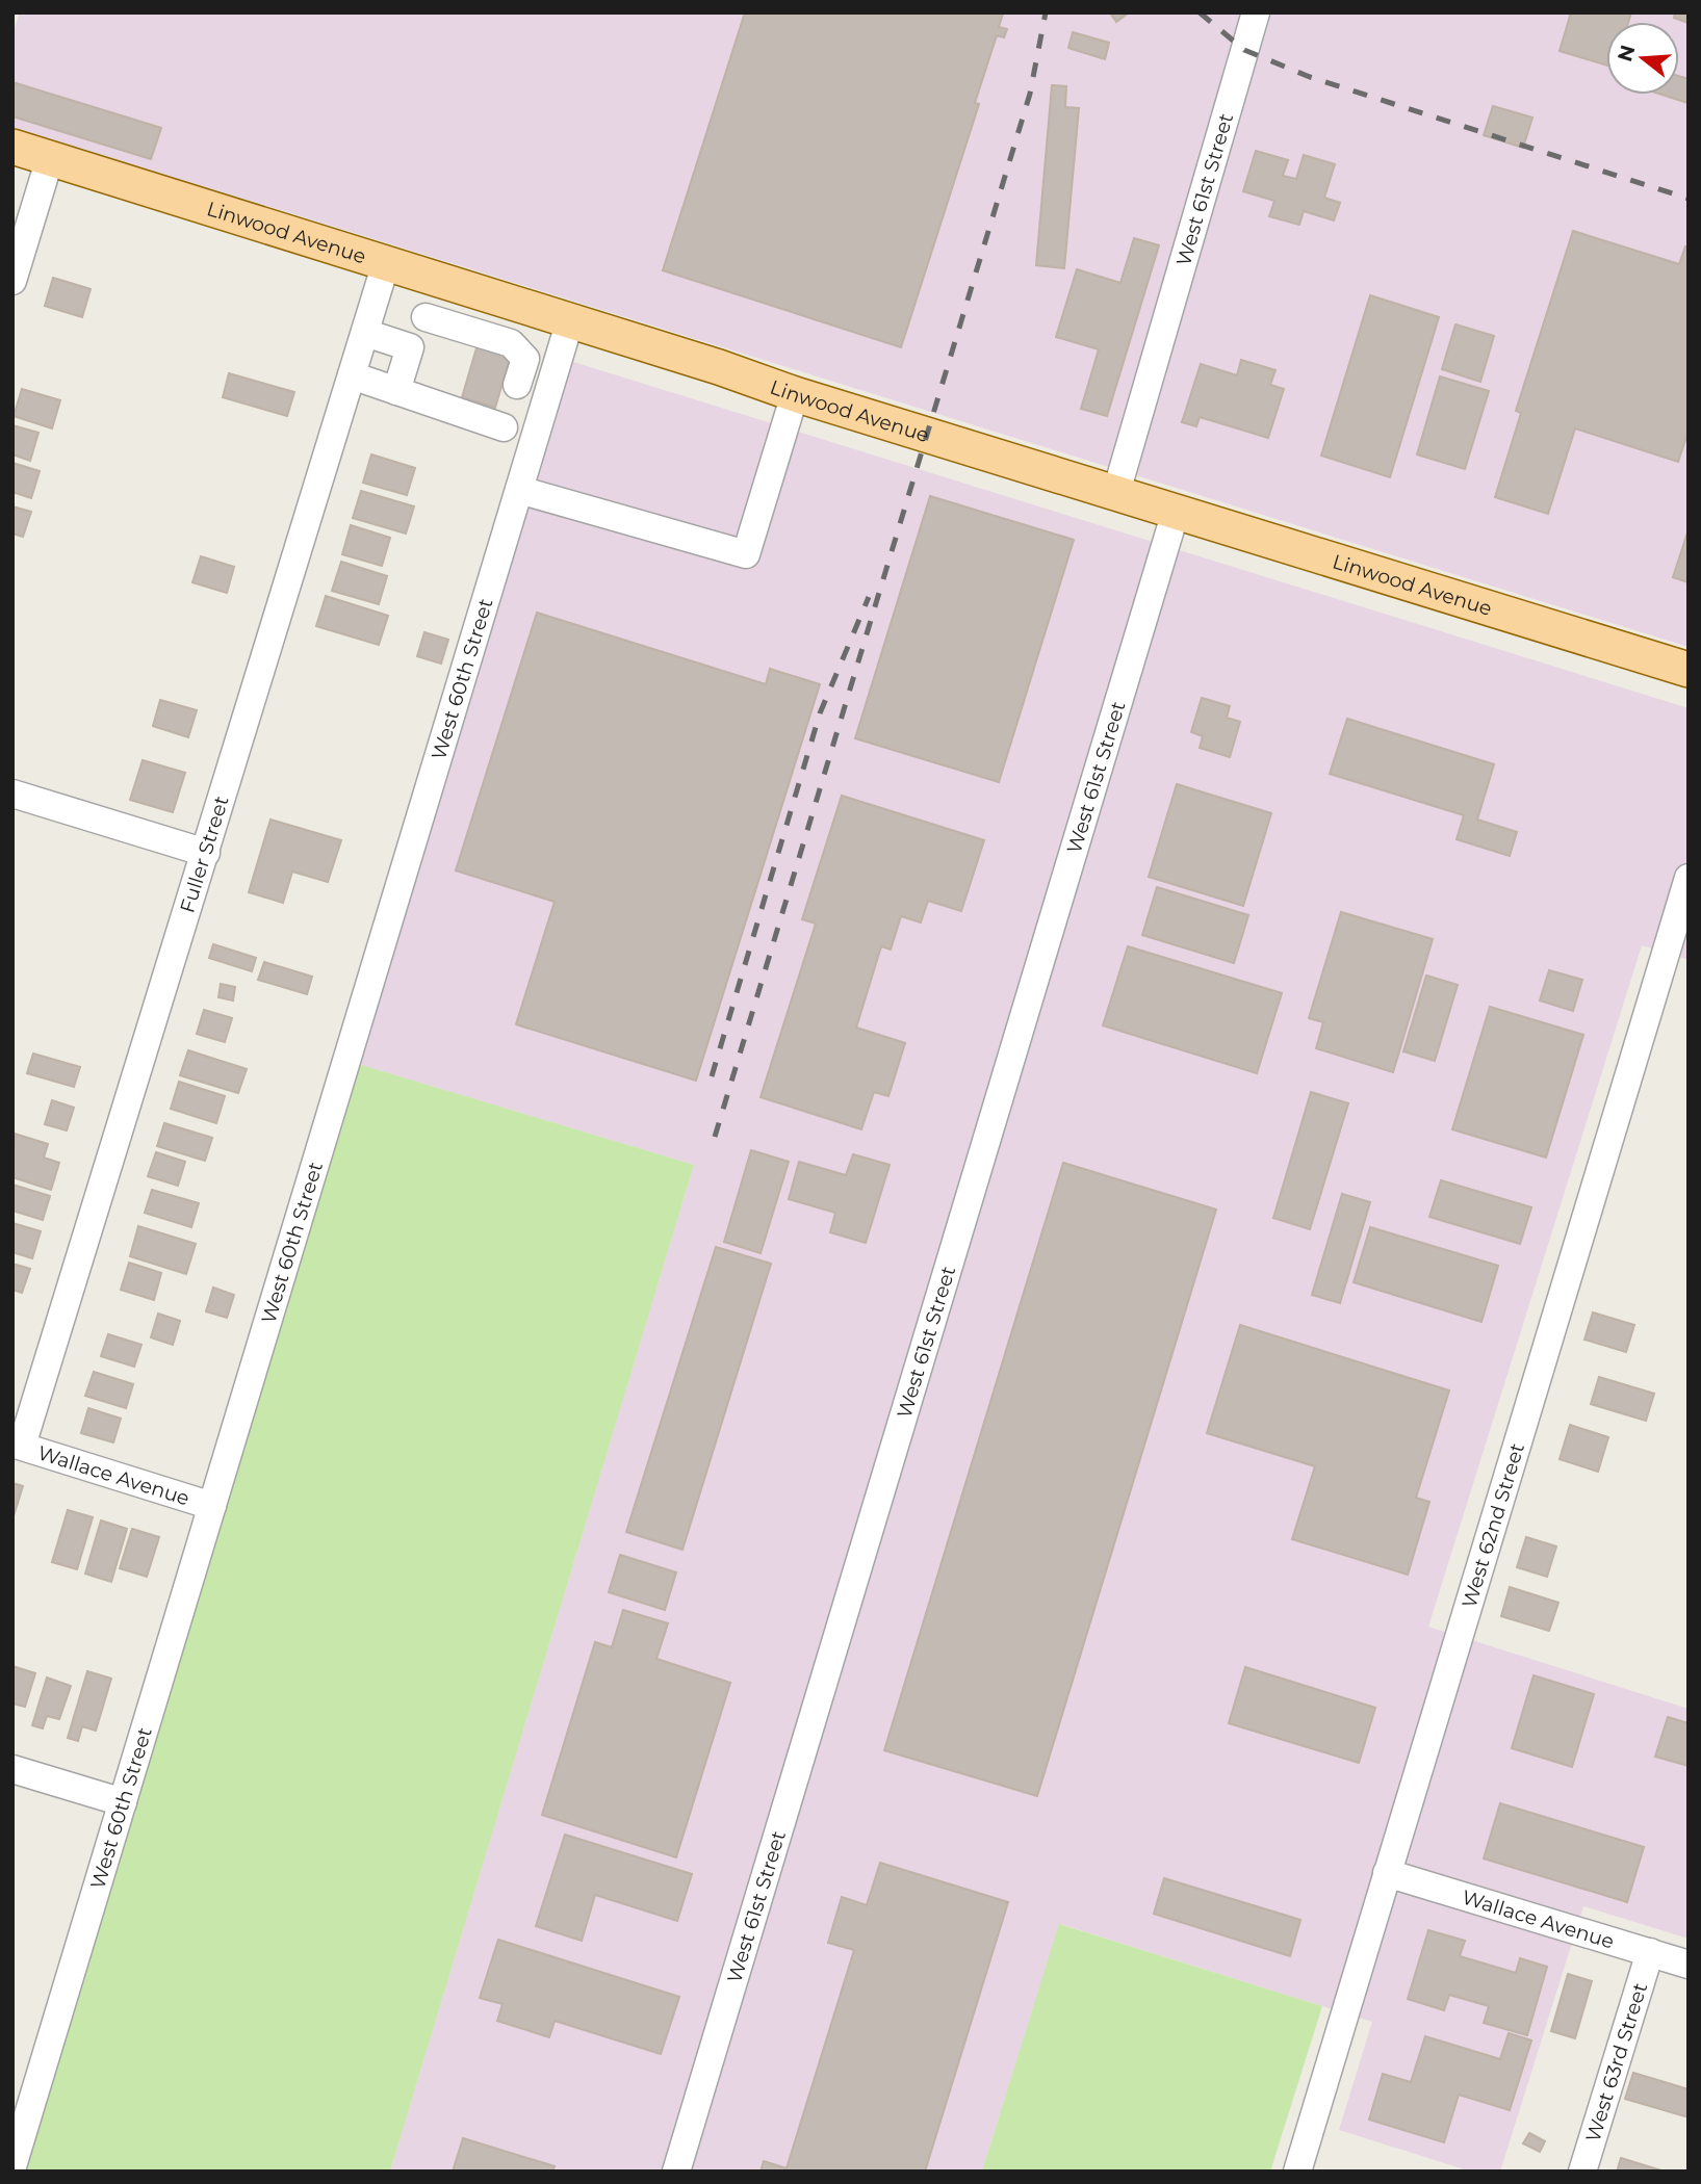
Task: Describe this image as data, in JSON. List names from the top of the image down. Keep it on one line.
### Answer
{"streets":{"main road":["Linwood Avenue"],"street":["West 61st Street","West 60th Street","Fuller Street","Wallace Avenue","West 62nd Street","West 63rd Street"]},"crossings":[["West 61st Street","Linwood Avenue"],["Linwood Avenue","West 60th Street"],["Linwood Avenue","Fuller Street"],["West 60th Street","Wallace Avenue"],["Fuller Street","Wallace Avenue"],["Wallace Avenue","West 62nd Street"],["Wallace Avenue","West 63rd Street"]],"north":"left"}
